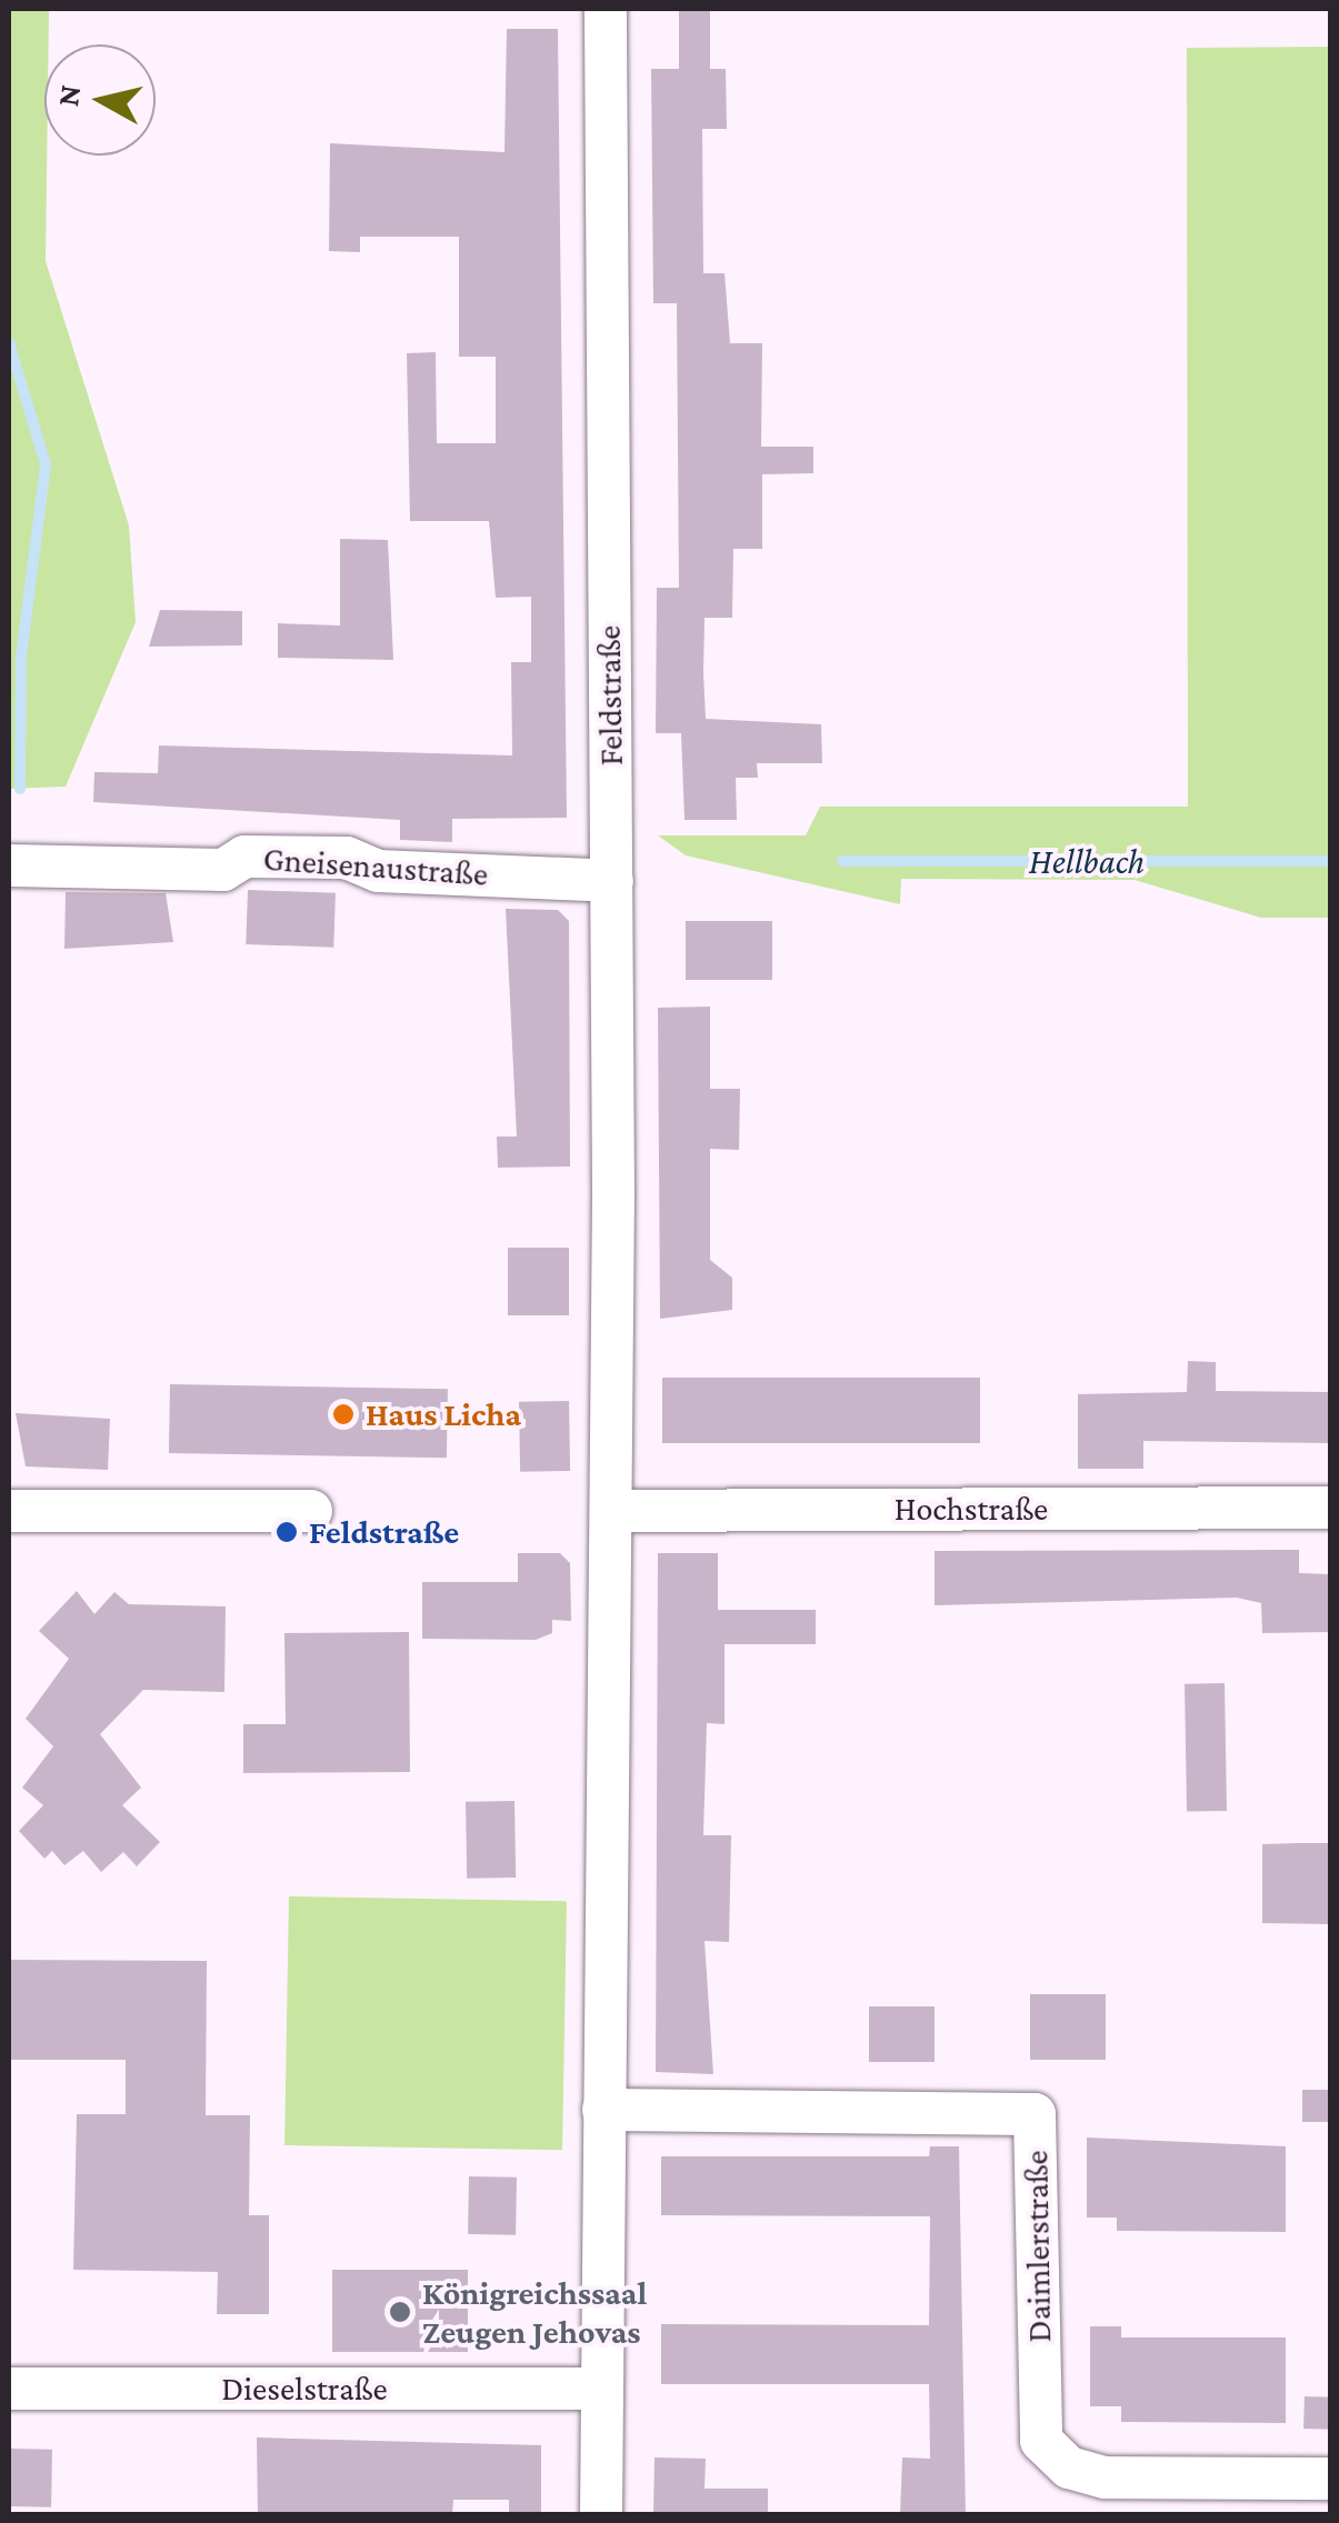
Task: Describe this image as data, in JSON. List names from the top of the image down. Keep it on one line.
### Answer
{"streets":{"street":["Feldstraße","Gneisenaustraße","Hochstraße","Daimlerstraße","Dieselstraße"]},"crossings":[["Feldstraße","Gneisenaustraße"],["Feldstraße","Hochstraße"],["Feldstraße","Daimlerstraße"],["Feldstraße","Dieselstraße"]],"water":["Hellbach"],"places":["Haus Licha","Feldstraße","Königreichssaal Zeugen Jehovas"],"north":"left"}
